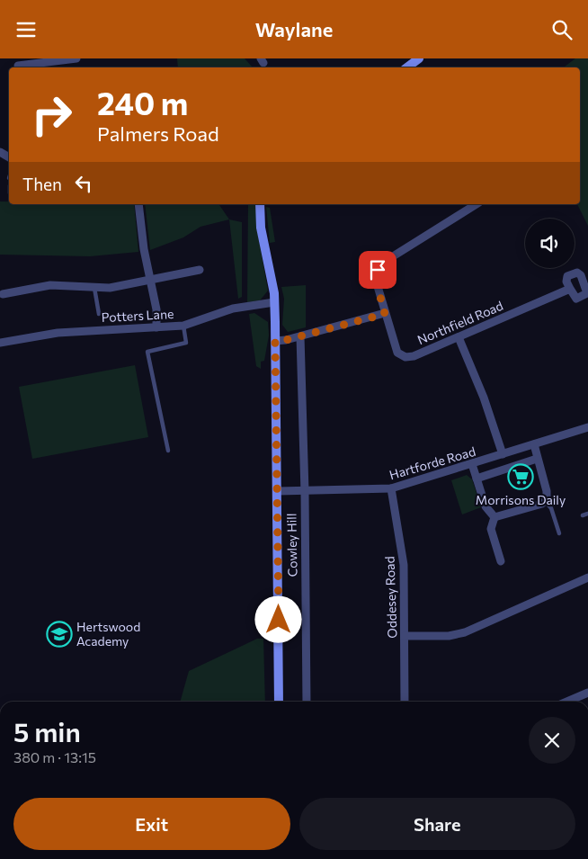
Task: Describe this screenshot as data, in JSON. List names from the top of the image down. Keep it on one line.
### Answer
{"streets":{"main road":["Cowley Hill"],"street":["Potters Lane","Northfield Road","Hartforde Road","Oddesey Road"]},"crossings":[["Potters Lane","Cowley Hill"],["Hartforde Road","Cowley Hill"],["Hartforde Road","Oddesey Road"]],"places":{"supermarket":["Morrisons Daily"],"school or university":["Hertswood Academy"]},"page":{"header":"Waylane","turn":["240 m","Palmers Road"],"then":"Then","heading":["5 min","380 m · 13:15"],"buttons":["Exit","Share"]}}
